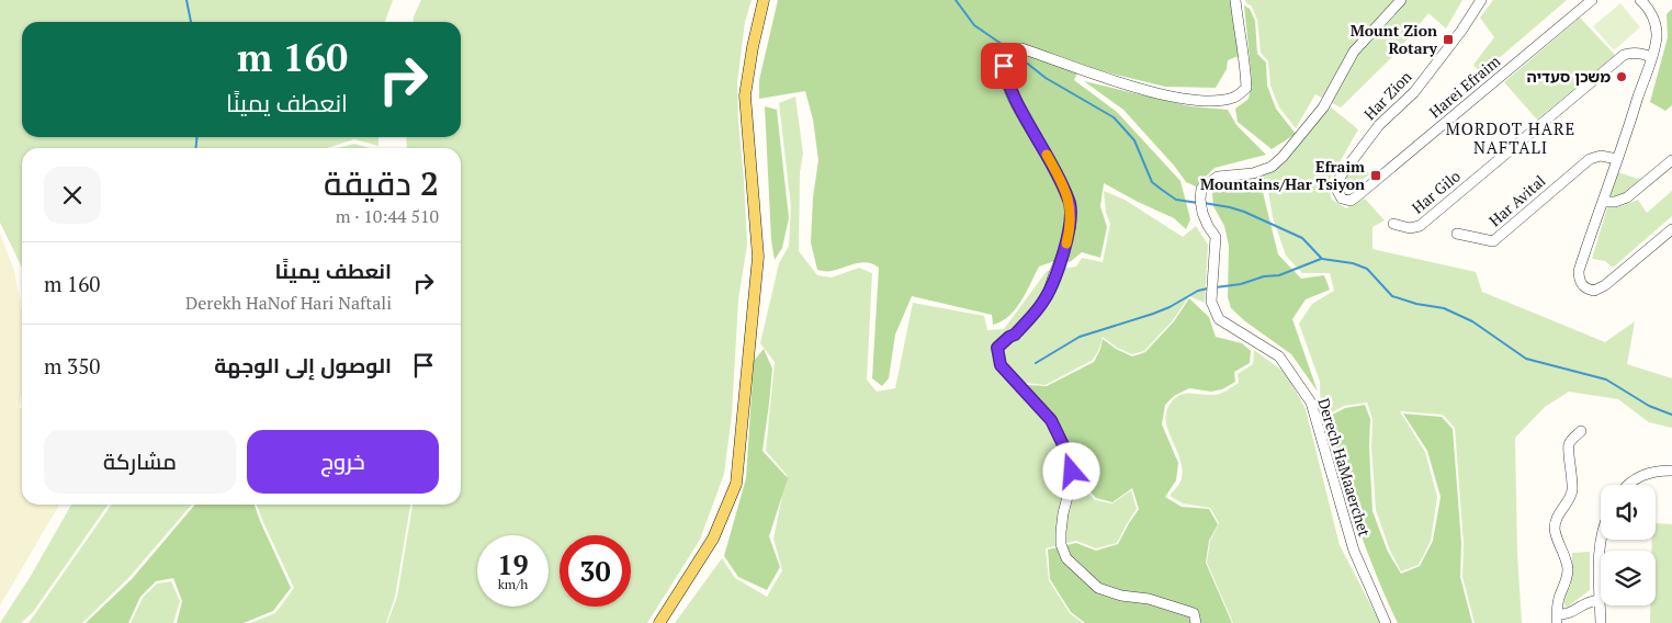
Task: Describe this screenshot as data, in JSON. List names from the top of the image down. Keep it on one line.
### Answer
{"streets":{"street":["Harei Efraim","Har Zion","Har Gilo","Har Avital","Derech HaMaaerchet"]},"crossings":[["Harei Efraim","Har Zion"]],"districts":["MORDOT HARE NAFTALI"],"places":{"transit":["Mount Zion Rotary","Efraim Mountains/Har Tsiyon"],"other":["משכן סעדיה"]},"page":{"turn":["160 m","انعطف يمينًا"],"heading":["2 دقيقة","510 m · 10:44"],"list":[{"name":"انعطف يمينًا","note":"Derekh HaNof Hari Naftali","value":"160 m"},{"name":"الوصول إلى الوجهة","value":"350 m"}],"buttons":["خروج","مشاركة"],"speed":"19 km/h","limit":"30"}}
